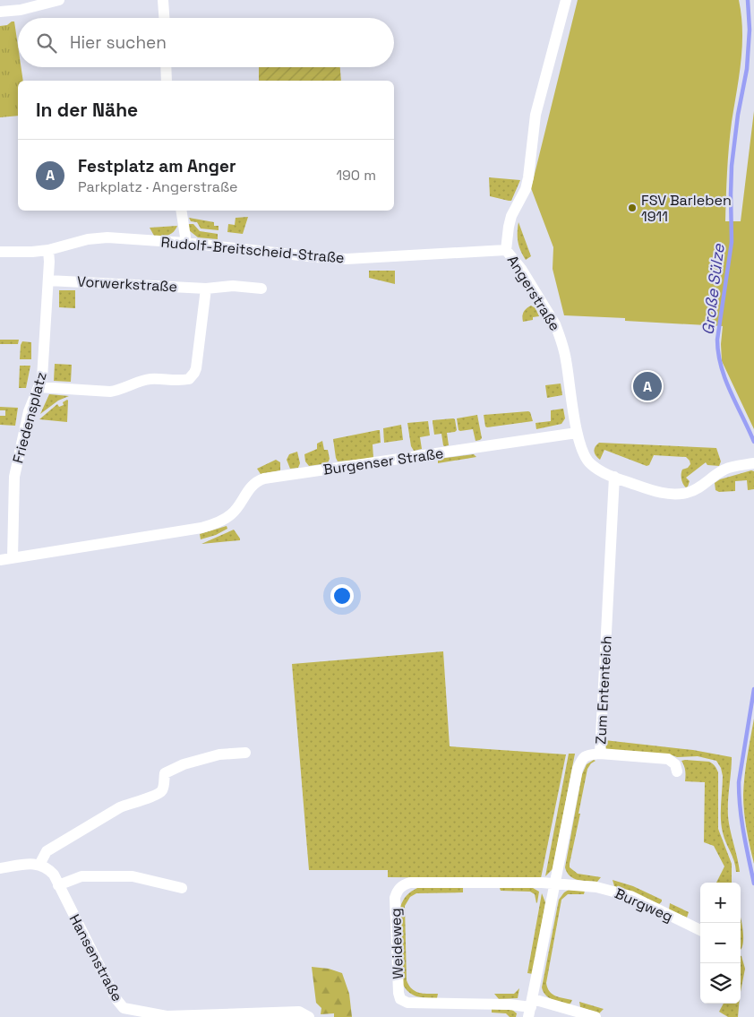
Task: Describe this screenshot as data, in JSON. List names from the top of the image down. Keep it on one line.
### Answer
{"streets":{"street":["Rudolf-Breitscheid-Straße","Vorwerkstraße","Angerstraße","Friedensplatz","Burgenser Straße","Zum Ententeich","Burgweg","Weideweg","Hansenstraße"]},"crossings":[["Rudolf-Breitscheid-Straße","Angerstraße"],["Rudolf-Breitscheid-Straße","Friedensplatz"],["Vorwerkstraße","Friedensplatz"],["Angerstraße","Burgenser Straße"],["Friedensplatz","Burgenser Straße"],["Zum Ententeich","Burgweg"],["Zum Ententeich","Weideweg"],["Burgweg","Weideweg"]],"water":["Große Sülze"],"places":["FSV Barleben 1911"],"page":{"search":"Hier suchen","heading":"In der Nähe","list":[{"mark":"A","name":"Festplatz am Anger","note":"Parkplatz · Angerstraße","value":"190 m"}],"pins":"A","map_buttons":["+","−"]}}
